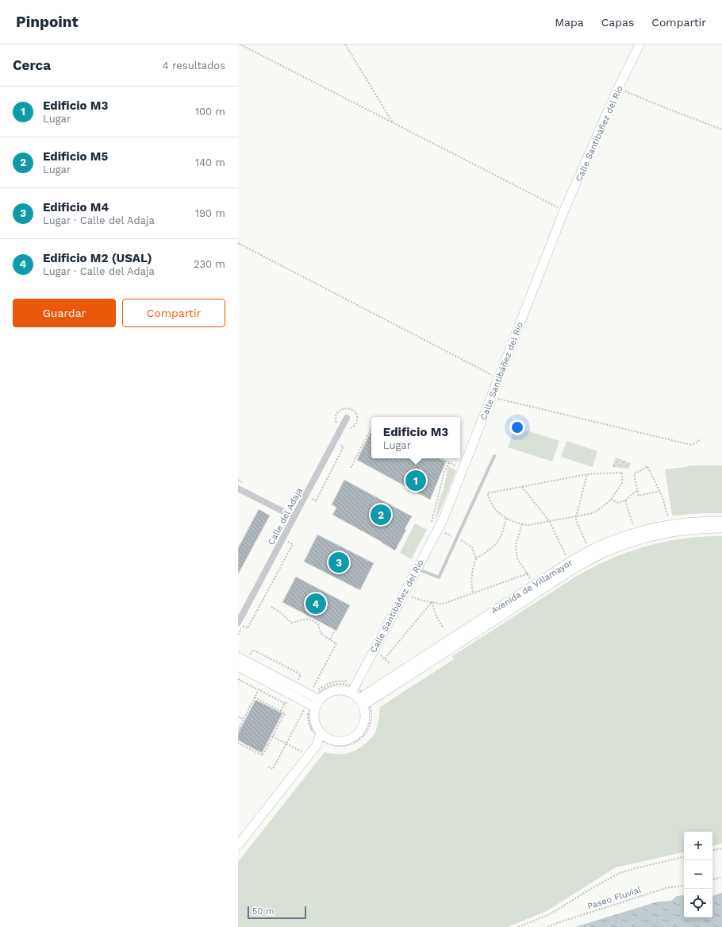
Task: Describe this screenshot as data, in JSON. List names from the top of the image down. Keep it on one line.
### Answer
{"streets":{"main road":["Calle Santibáñez del Río","Avenida de Villamayor"],"street":["Calle del Adaja"],"path":["Paseo Fluvial"]},"scale_bar":"50 m","page":{"header":"Pinpoint","nav":["Mapa","Capas","Compartir"],"heading":["Cerca","4 resultados"],"list":[{"mark":"1","name":"Edificio M3","note":"Lugar","value":"100 m"},{"mark":"2","name":"Edificio M5","note":"Lugar","value":"140 m"},{"mark":"3","name":"Edificio M4","note":"Lugar · Calle del Adaja","value":"190 m"},{"mark":"4","name":"Edificio M2 (USAL)","note":"Lugar · Calle del Adaja","value":"230 m"}],"buttons":["Guardar","Compartir"],"popup":["Edificio M3","Lugar"],"pins":["1","2","3","4"],"map_buttons":["+","−"],"scale":"50 m"}}
